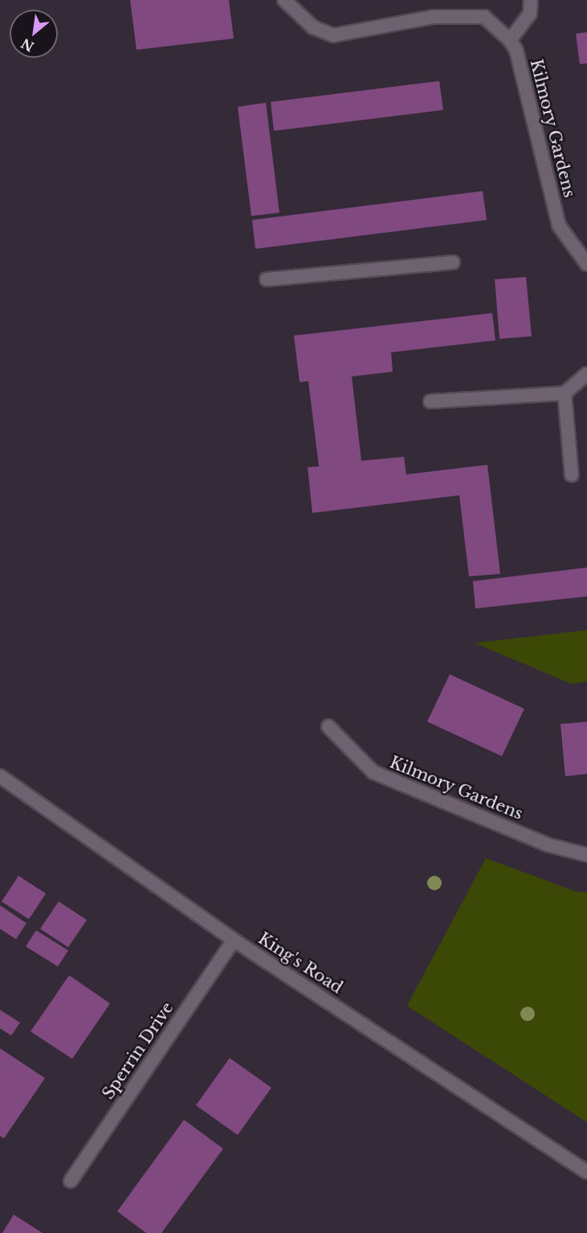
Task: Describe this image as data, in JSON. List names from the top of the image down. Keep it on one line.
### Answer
{"streets":{"street":["Kilmory Gardens","King's Road","Sperrin Drive"]},"crossings":[["King's Road","Sperrin Drive"]],"north":"bottom left"}
